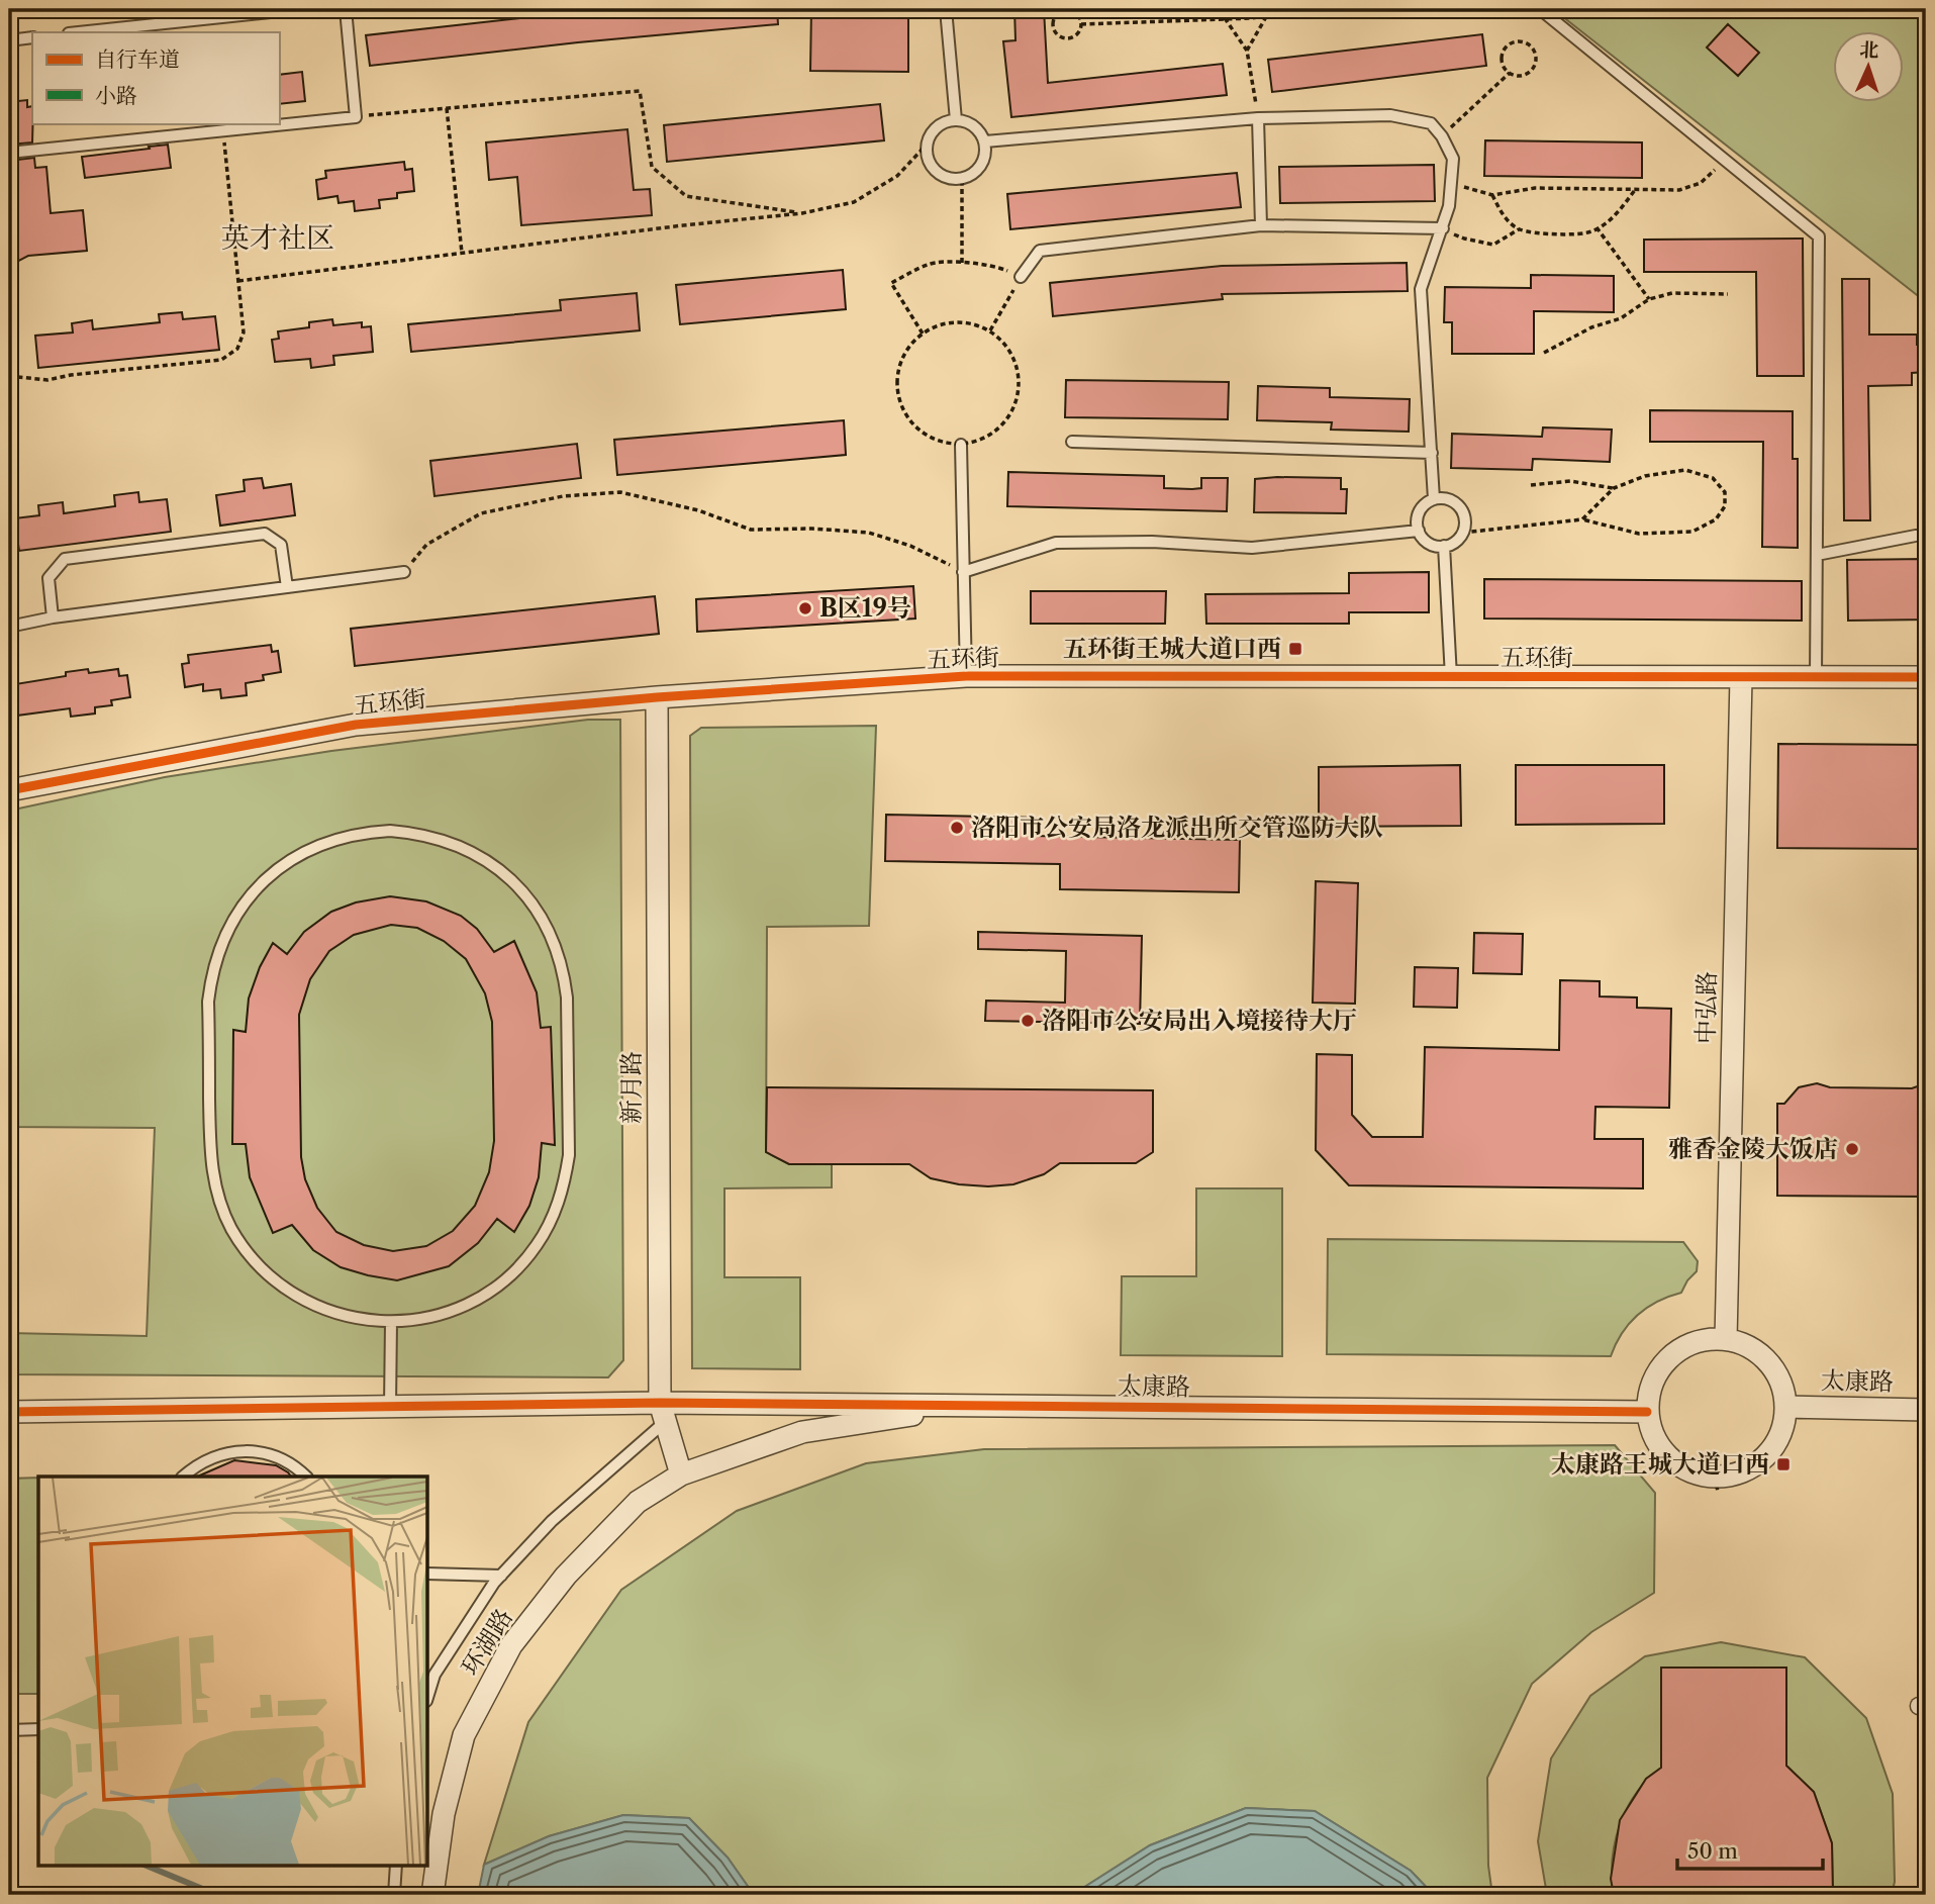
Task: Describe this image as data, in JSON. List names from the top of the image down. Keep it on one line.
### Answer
{"streets":{"street":["五环街","中弘路","新月路","太康路","环湖路"]},"crossings":[["五环街","中弘路"],["五环街","新月路"],["中弘路","太康路"],["新月路","太康路"],["新月路","环湖路"],["太康路","环湖路"]],"districts":["英才社区"],"places":{"other":["B区19号","洛阳市公安局洛龙派出所交管巡防大队","洛阳市公安局出入境接待大厅","雅香金陵大饭店"],"transit":["五环街王城大道口西","太康路王城大道口西"]},"legend":["自行车道","小路"],"scale_bar":"50 m","north":"top"}
